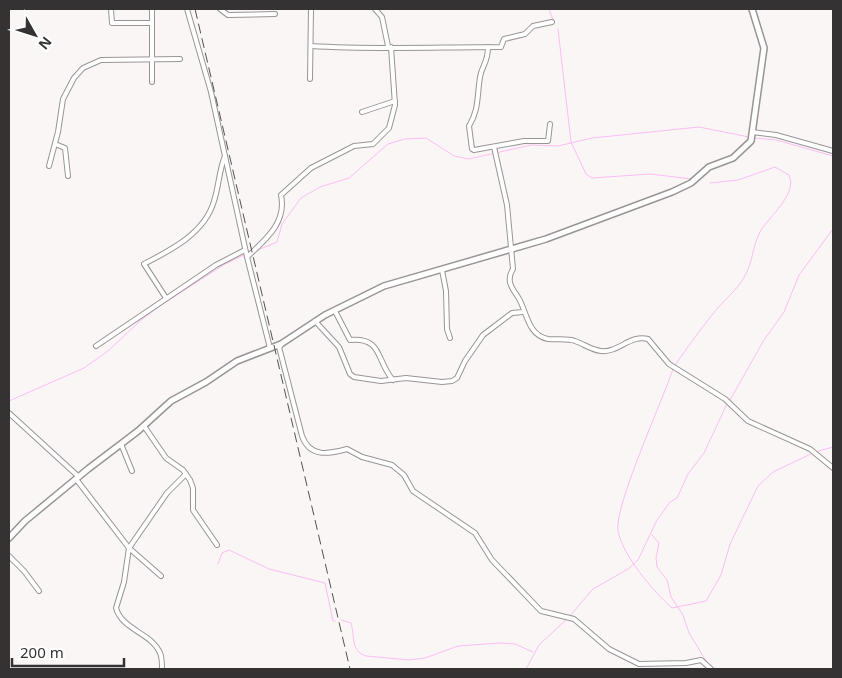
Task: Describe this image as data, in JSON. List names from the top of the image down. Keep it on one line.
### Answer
{"scale_bar":"200 m","north":"bottom right"}
